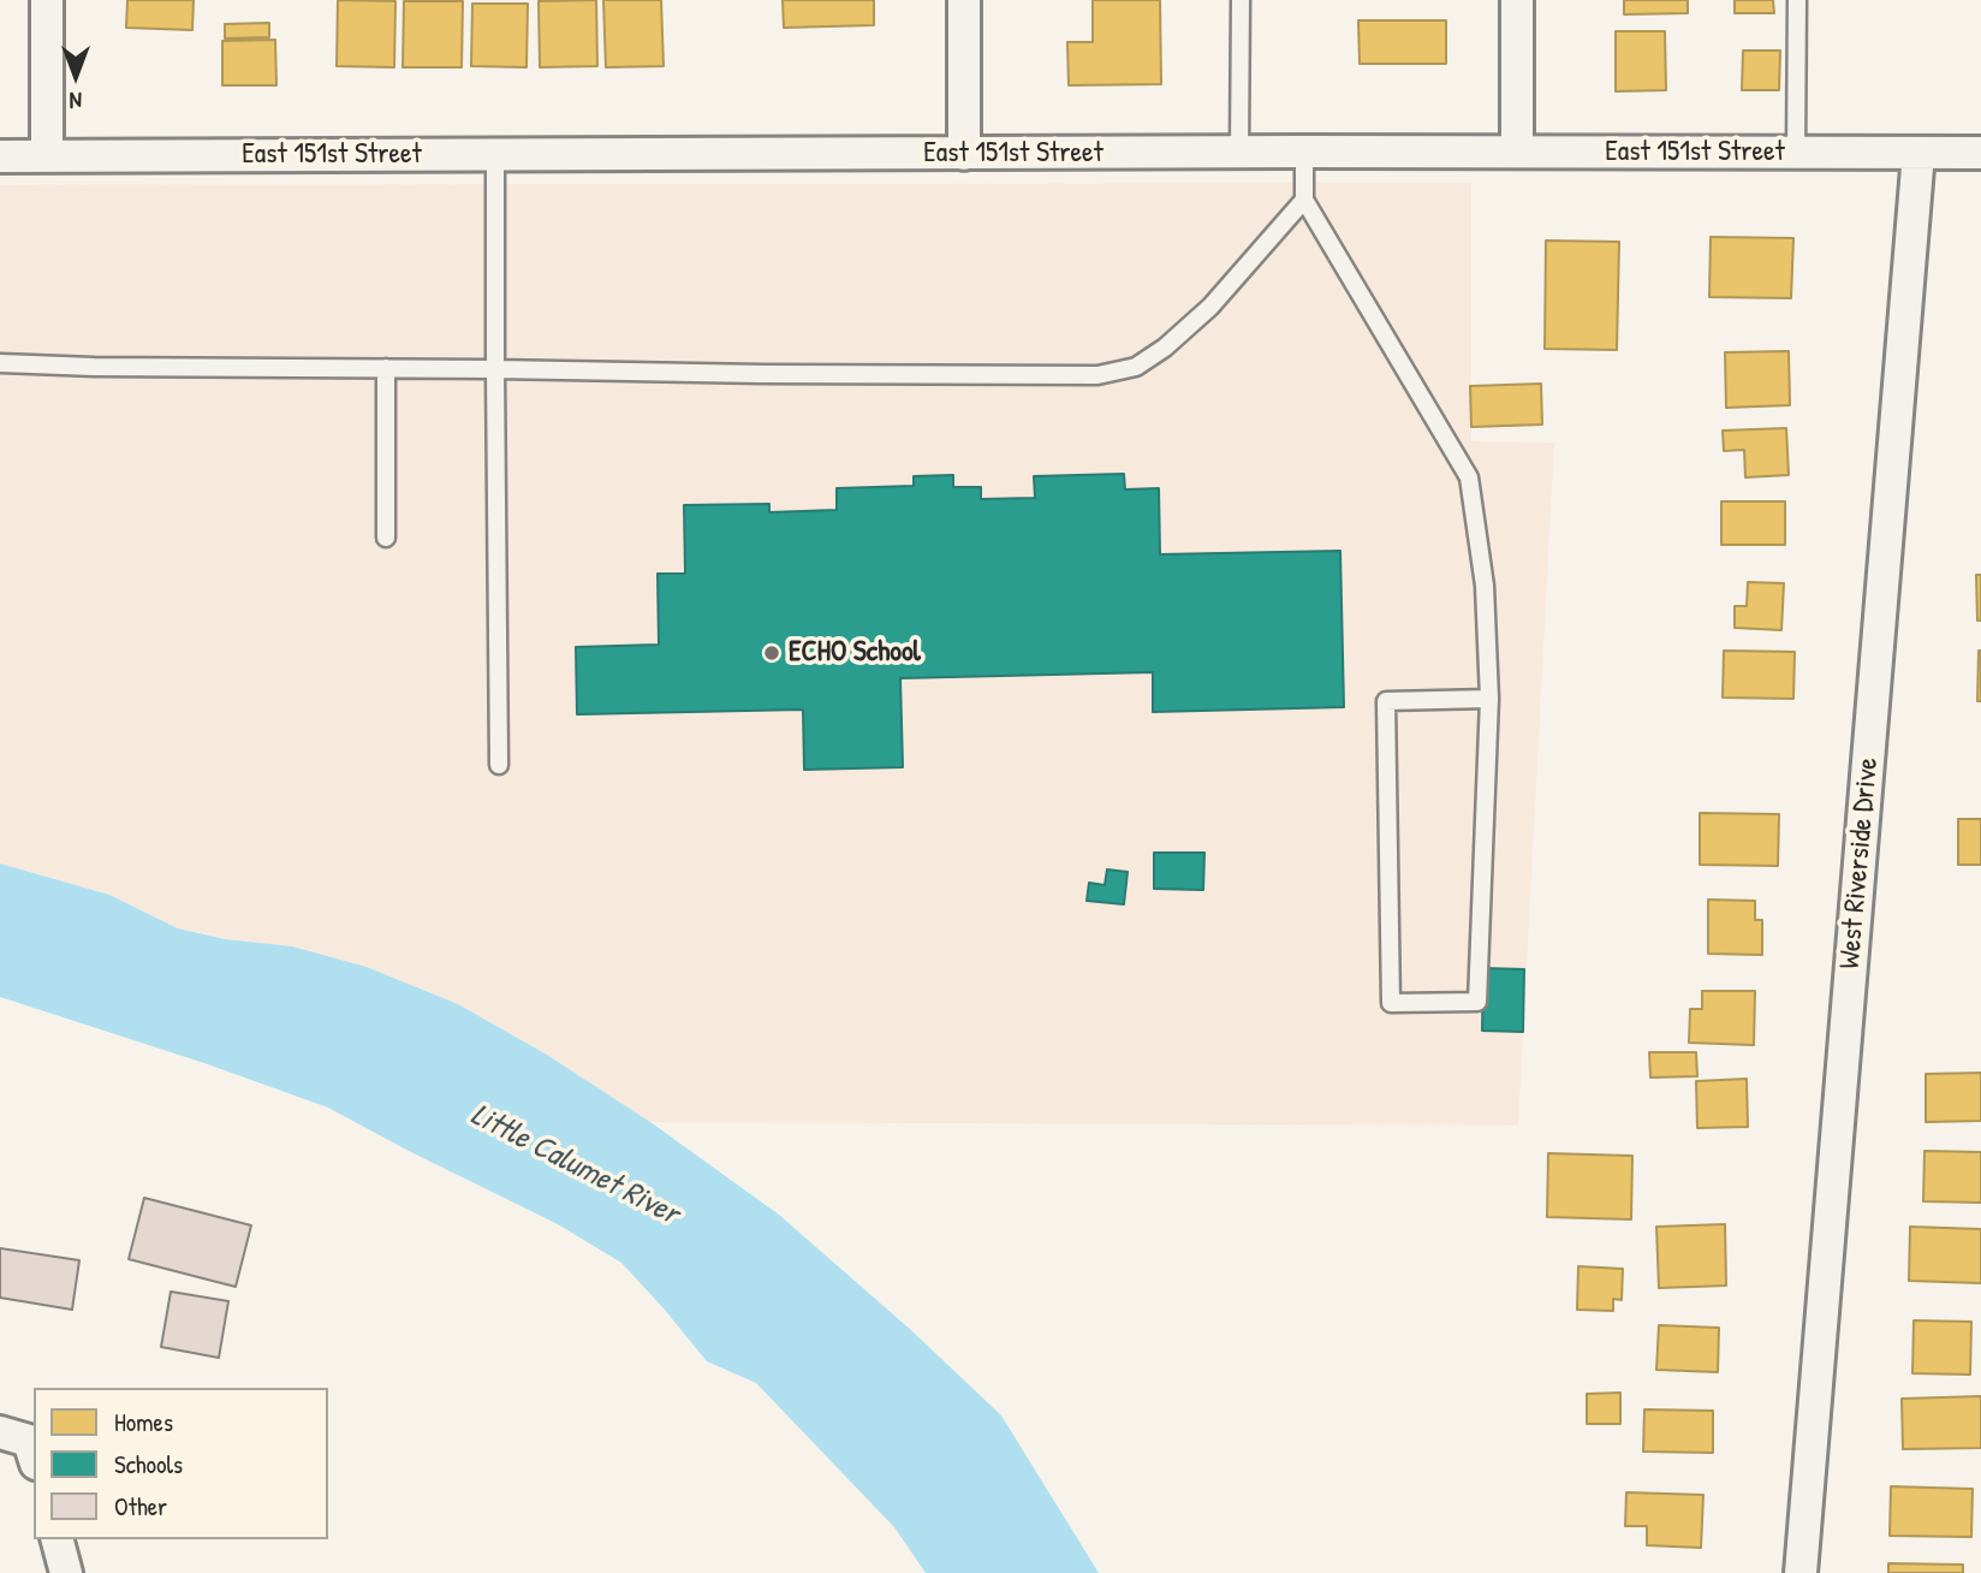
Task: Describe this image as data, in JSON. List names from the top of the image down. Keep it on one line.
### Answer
{"streets":{"street":["East 151st Street","West Riverside Drive"]},"crossings":[["East 151st Street","West Riverside Drive"]],"water":["Little Calumet River"],"places":["ECHO School"],"legend":["Homes","Schools","Other"],"north":"bottom"}
